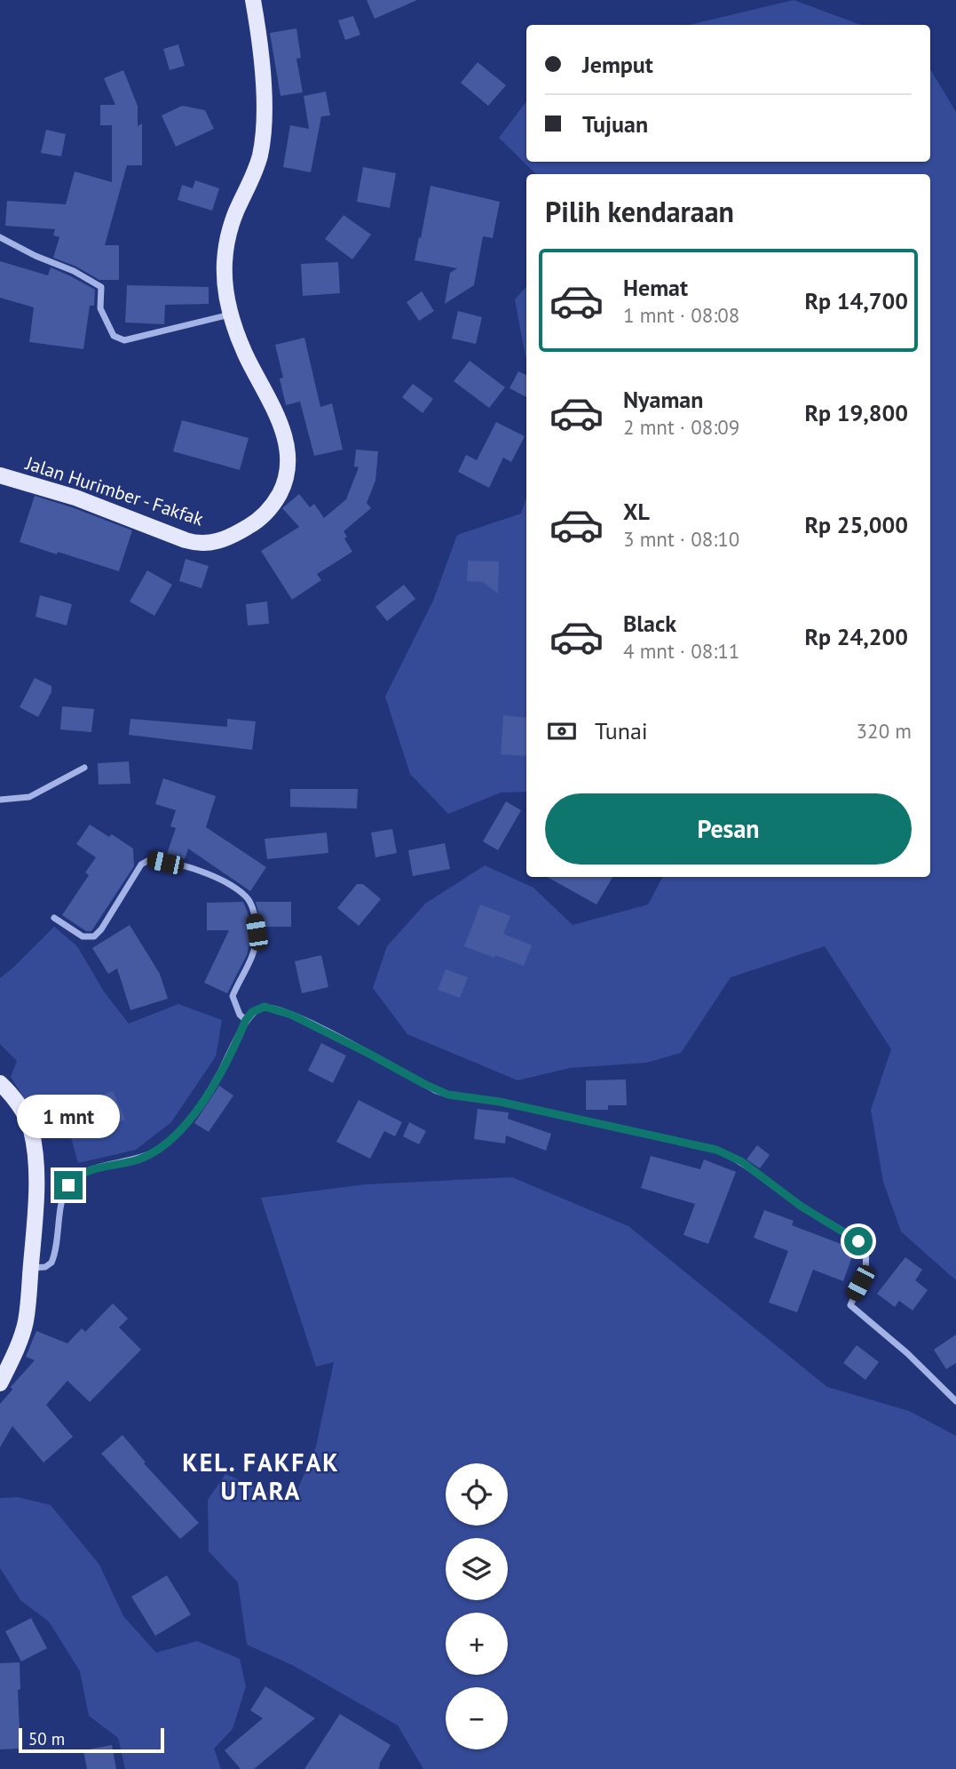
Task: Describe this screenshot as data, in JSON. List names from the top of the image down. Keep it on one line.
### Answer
{"streets":{"main road":["Jalan Hurimber - Fakfak"]},"districts":["KEL. FAKFAK UTARA"],"scale_bar":"50 m","page":{"banner":["Jemput","Tujuan"],"heading":"Pilih kendaraan","list":[{"name":"Hemat","note":"1 mnt · 08:08","value":"Rp 14,700"},{"name":"Nyaman","note":"2 mnt · 08:09","value":"Rp 19,800"},{"name":"XL","note":"3 mnt · 08:10","value":"Rp 25,000"},{"name":"Black","note":"4 mnt · 08:11","value":"Rp 24,200"}],"pay":["Tunai","320 m"],"buttons":"Pesan","bubble":"1 mnt","map_buttons":["+","−"],"scale":"50 m"}}
